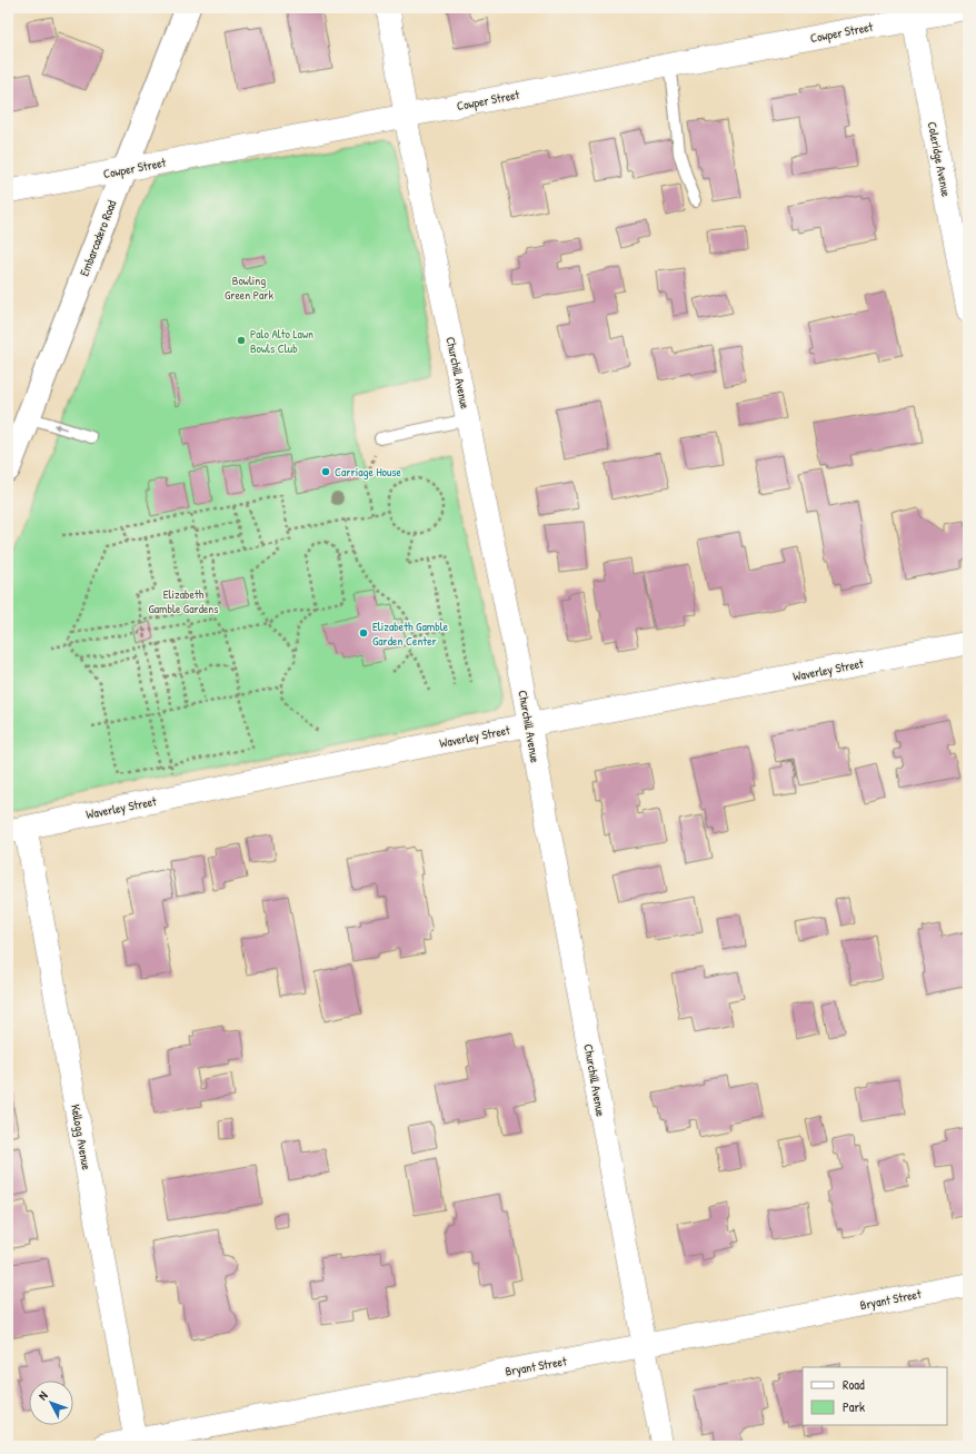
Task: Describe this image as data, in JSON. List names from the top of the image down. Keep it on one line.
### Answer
{"streets":{"main road":["Embarcadero Road"],"street":["Cowper Street","Coleridge Avenue","Churchill Avenue","Waverley Street","Kellogg Avenue","Bryant Street"]},"crossings":[["Cowper Street","Coleridge Avenue"],["Cowper Street","Embarcadero Road"],["Cowper Street","Churchill Avenue"],["Churchill Avenue","Waverley Street"],["Churchill Avenue","Bryant Street"],["Waverley Street","Kellogg Avenue"],["Kellogg Avenue","Bryant Street"]],"parks":["Bowling Green Park","Elizabeth Gamble Gardens"],"places":["Palo Alto Lawn Bowls Club","Carriage House","Elizabeth Gamble Garden Center"],"legend":["Road","Park"],"north":"top left"}
